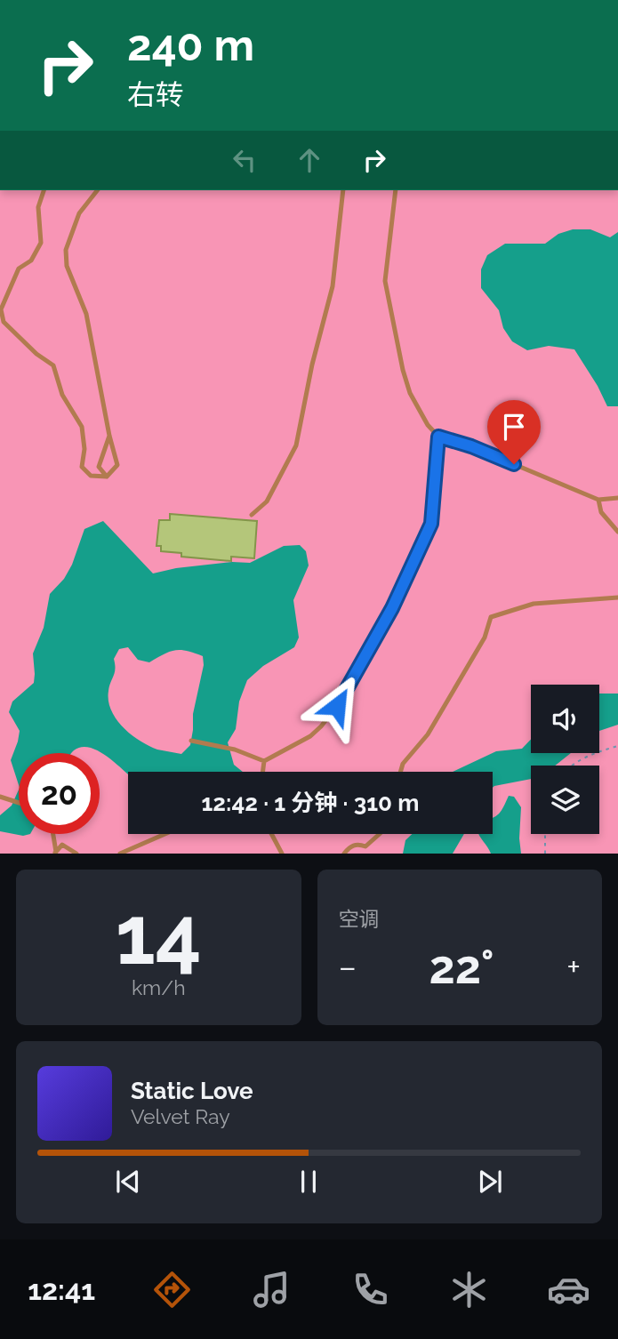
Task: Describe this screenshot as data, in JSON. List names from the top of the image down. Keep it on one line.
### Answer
{"page":{"turn":["240 m","右转"],"limit":"20","trip":"12:42 · 1 分钟 · 310 m","tile":[["14","km/h"],"空调"],"heat":["−","22°","+"],"song":["Static Love","Velvet Ray"],"tabs":"12:41"}}
